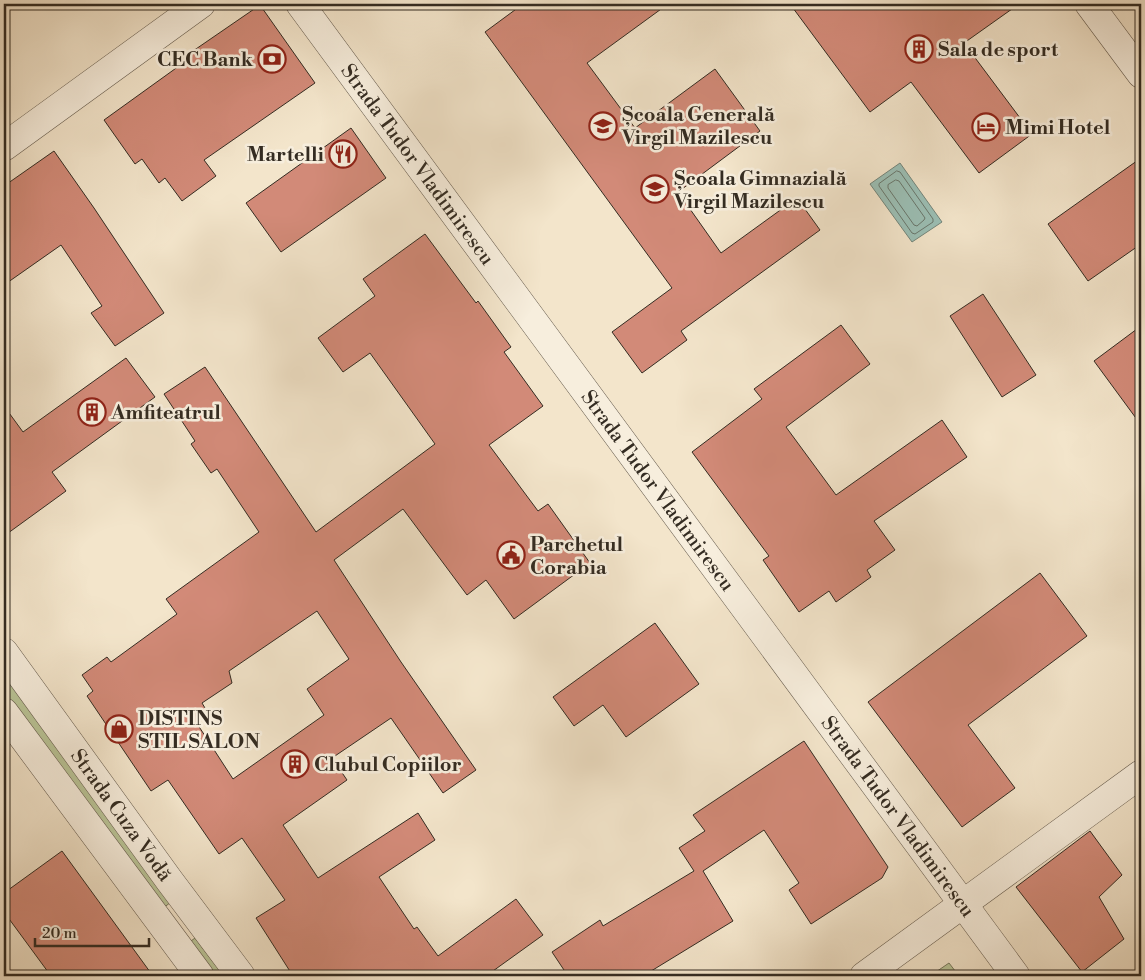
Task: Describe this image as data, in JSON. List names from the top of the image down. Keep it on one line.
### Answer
{"streets":{"street":["Strada Tudor Vladimirescu","Strada Cuza Vodă"]},"places":{"building":["Sala de sport","Amfiteatrul","Clubul Copiilor"],"bank":["CEC Bank"],"school or university":["Școala Generală Virgil Mazilescu","Școala Gimnazială Virgil Mazilescu"],"hotel":["Mimi Hotel"],"restaurant":["Martelli"],"public building":["Parchetul Corabia"],"shop":["DISTINS STIL SALON"]},"scale_bar":"20 m"}
